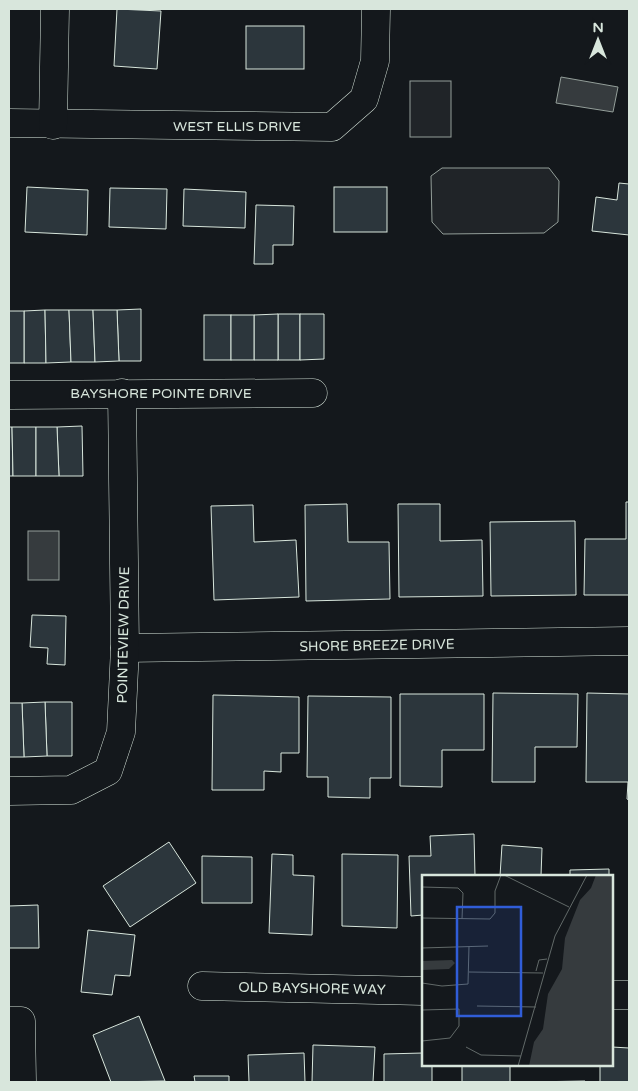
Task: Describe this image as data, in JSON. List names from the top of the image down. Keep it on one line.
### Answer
{"streets":{"street":["WEST ELLIS DRIVE","BAYSHORE POINTE DRIVE","POINTEVIEW DRIVE","SHORE BREEZE DRIVE","OLD BAYSHORE WAY"]},"crossings":[["BAYSHORE POINTE DRIVE","POINTEVIEW DRIVE"],["POINTEVIEW DRIVE","SHORE BREEZE DRIVE"]],"north":"top"}
